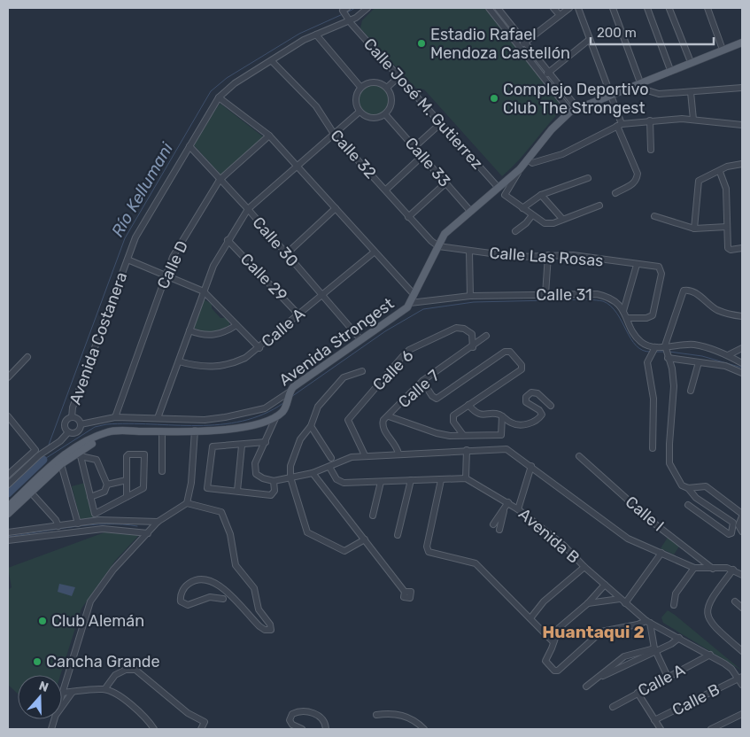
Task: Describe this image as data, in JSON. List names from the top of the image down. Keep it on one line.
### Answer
{"streets":{"main road":["Avenida Strongest"],"street":["Calle José M. Gutierrez","Calle 32","Calle 33","Calle 30","Calle Las Rosas","Calle D","Calle 29","Calle 31","Calle A","Avenida Costanera","Calle 6","Calle 7","Calle I","Avenida B","Calle B"]},"crossings":[["Calle José M. Gutierrez","Avenida Costanera"],["Calle José M. Gutierrez","Avenida Strongest"],["Calle 32","Calle Las Rosas"],["Calle 32","Avenida Costanera"],["Calle 32","Avenida Strongest"],["Calle 33","Avenida Strongest"],["Calle 30","Calle D"],["Calle 30","Calle A"],["Calle 30","Avenida Costanera"],["Calle 30","Avenida Strongest"],["Calle Las Rosas","Calle 31"],["Calle Las Rosas","Avenida Strongest"],["Calle D","Avenida Strongest"],["Calle 29","Calle A"],["Calle 31","Avenida Strongest"],["Calle A","Avenida B"],["Avenida Costanera","Avenida Strongest"],["Calle 6","Calle 7"],["Avenida B","Calle B"]],"districts":["Huantaqui 2"],"water":["Río Kellumani"],"places":["Estadio Rafael Mendoza Castellón","Complejo Deportivo Club The Strongest","Club Alemán","Cancha Grande"],"scale_bar":"200 m","north":"top"}
